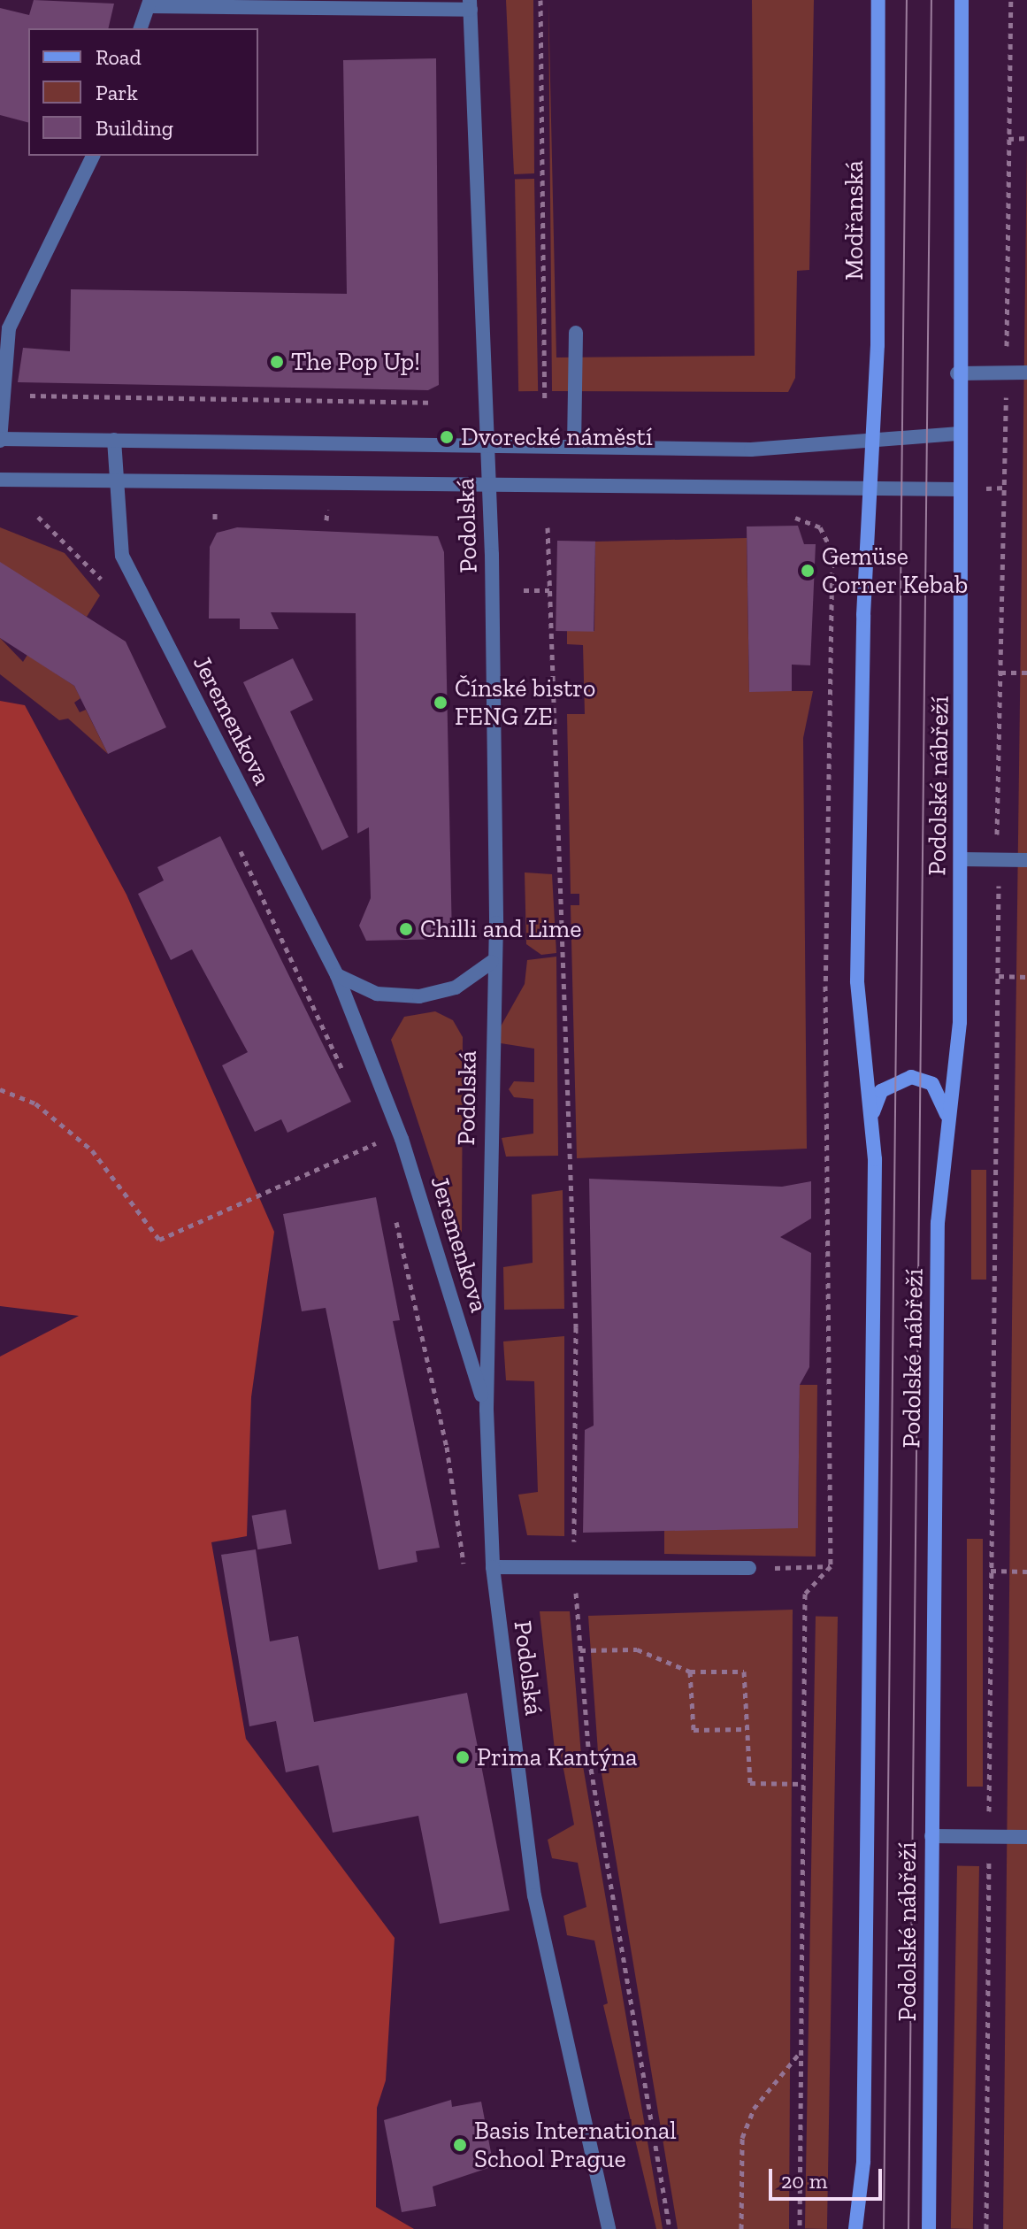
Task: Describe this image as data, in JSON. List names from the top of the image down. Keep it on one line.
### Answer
{"streets":{"main road":["Modřanská","Podolské nábřeží"],"street":["Podolská","Jeremenkova"]},"crossings":[["Modřanská","Podolské nábřeží"],["Podolská","Jeremenkova"]],"places":["The Pop Up!","Dvorecké náměstí","Gemüse Corner Kebab","Čínské bistro FENG ZE","Chilli and Lime","Prima Kantýna","Basis International School Prague"],"legend":["Road","Park","Building"],"scale_bar":"20 m"}
